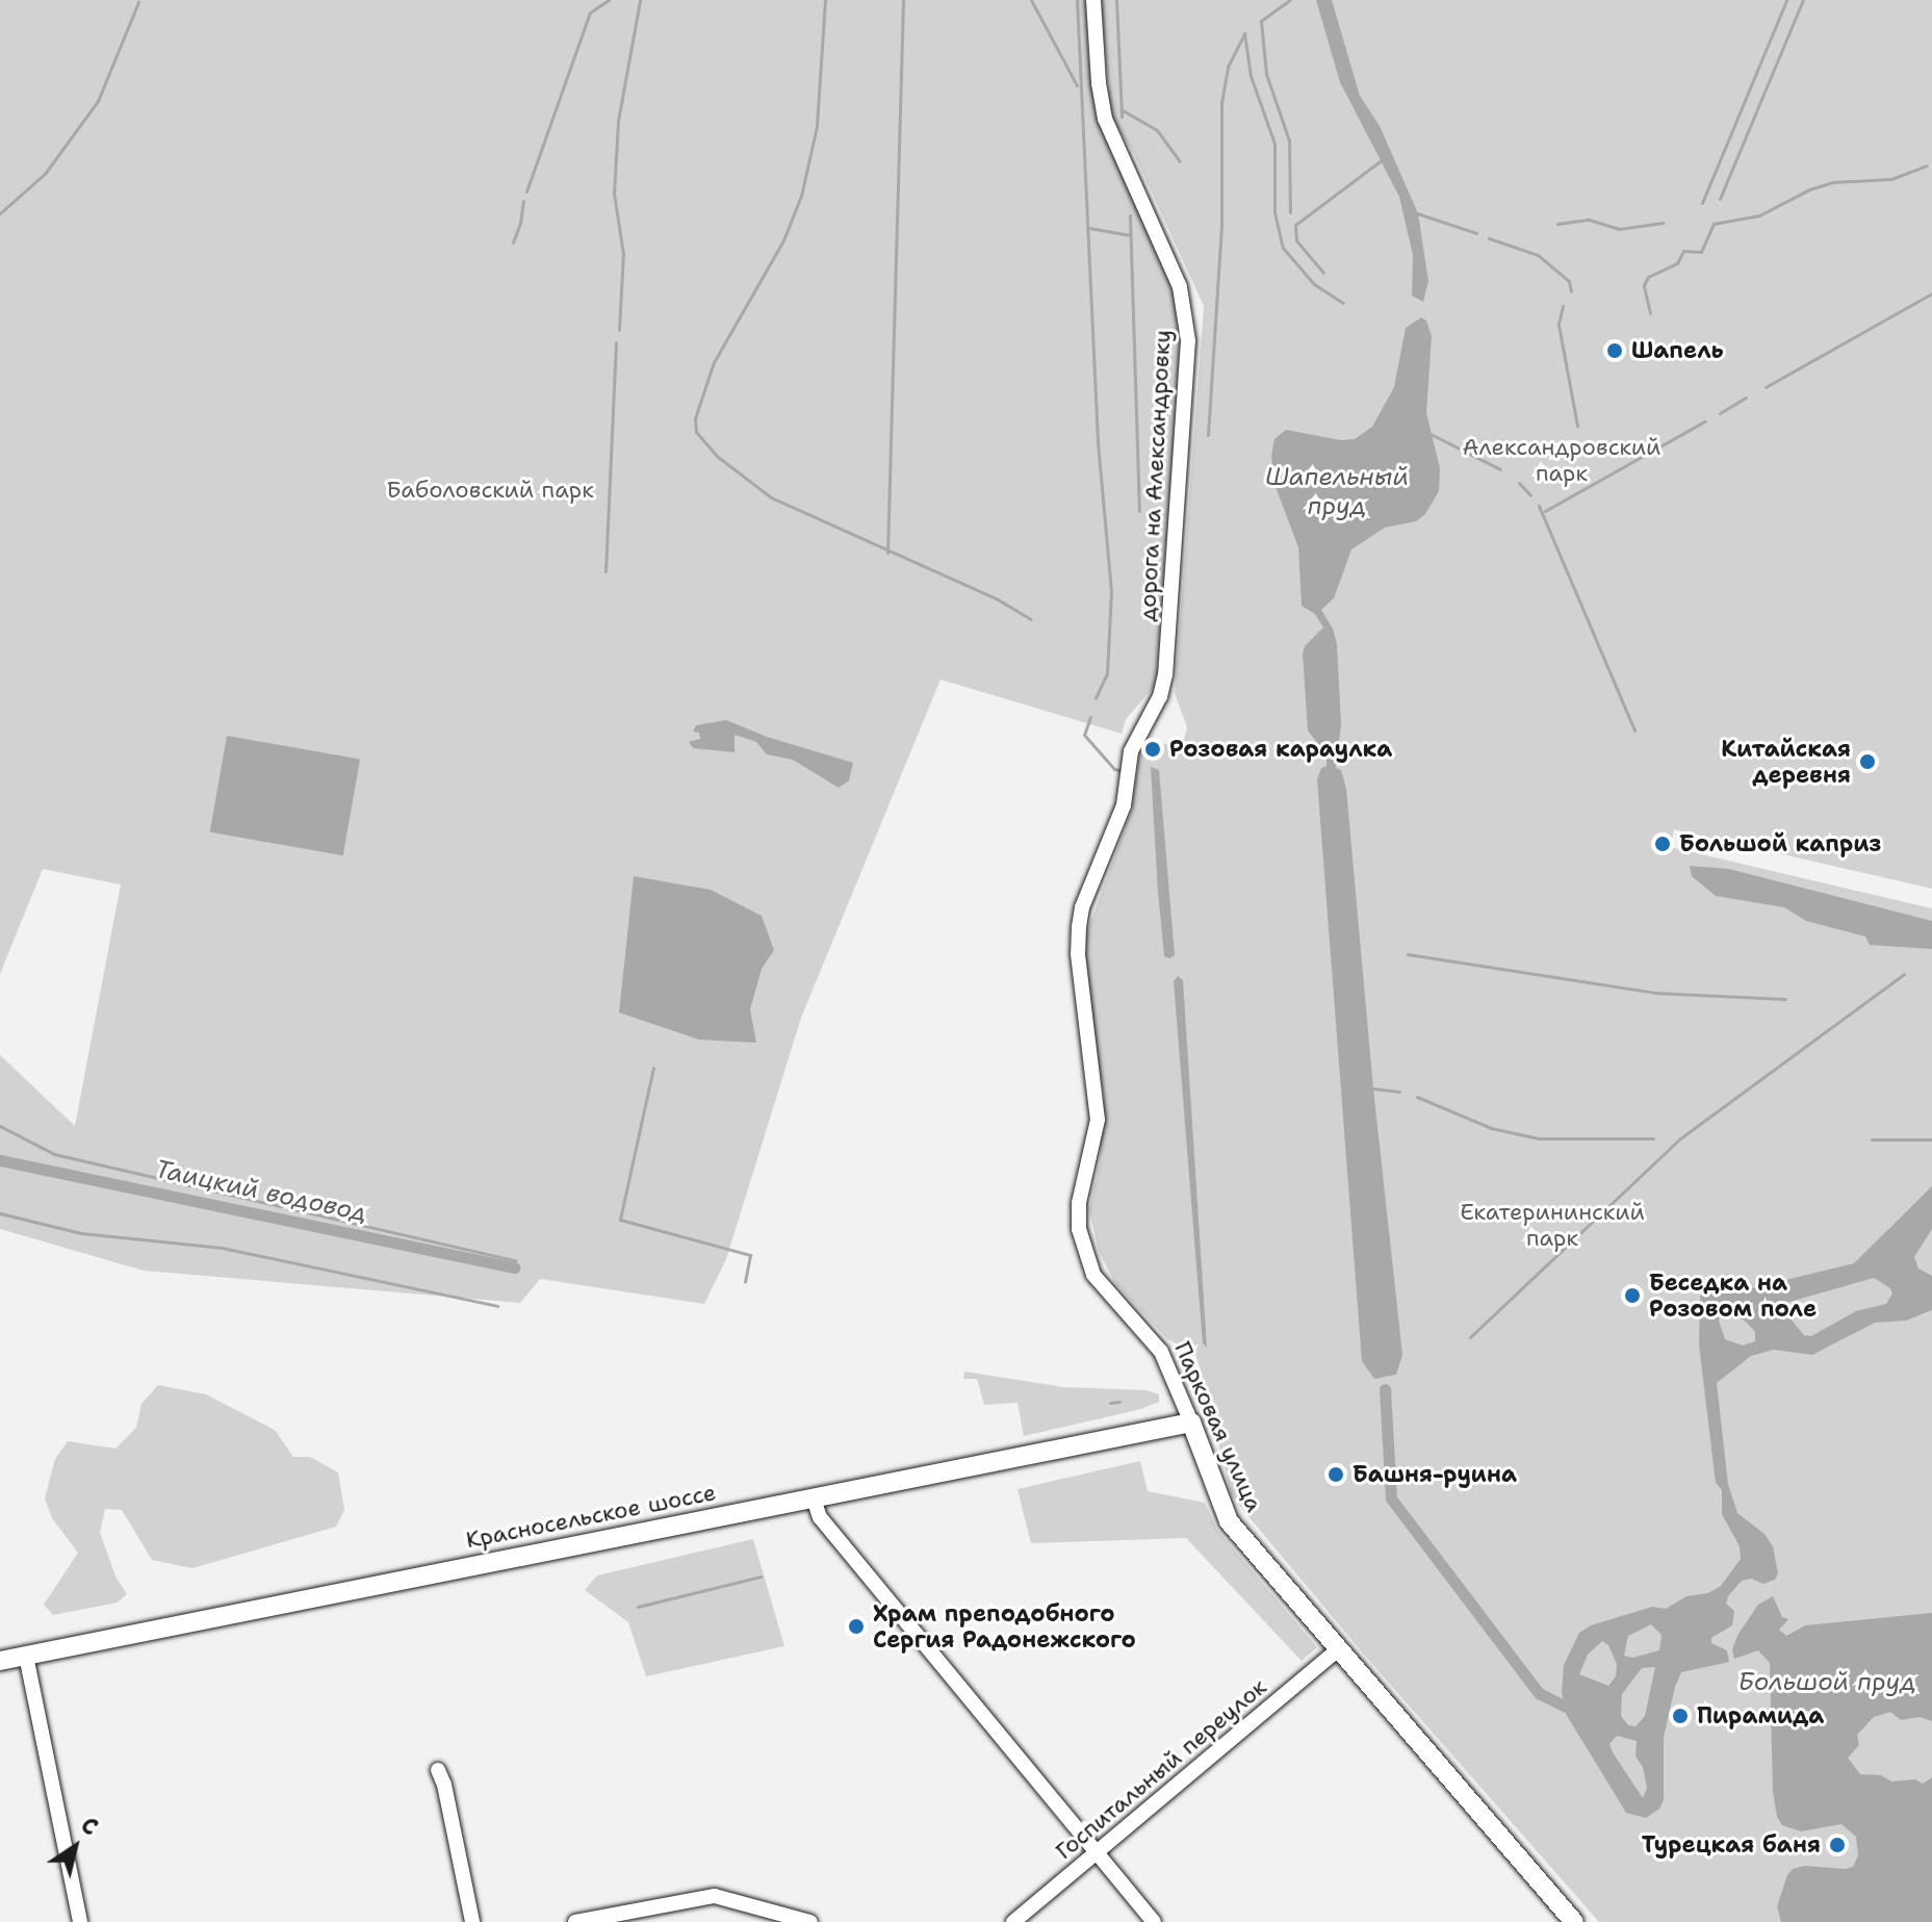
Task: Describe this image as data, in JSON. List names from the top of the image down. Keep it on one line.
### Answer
{"streets":{"main road":["Парковая улица","Красносельское шоссе"],"street":["дорога на Александровку","Госпитальный переулок"]},"crossings":[["дорога на Александровку","Парковая улица"],["Парковая улица","Красносельское шоссе"],["Парковая улица","Госпитальный переулок"]],"water":["Шапельный пруд","Таицкий водовод","Большой пруд"],"parks":["Александровский парк","Баболовский парк","Екатерининский парк"],"places":["Шапель","Розовая караулка","Китайская деревня","Большой каприз","Беседка на Розовом поле","Башня-руина","Храм преподобного Сергия Радонежского","Пирамида","Турецкая баня"],"north":"top right"}
